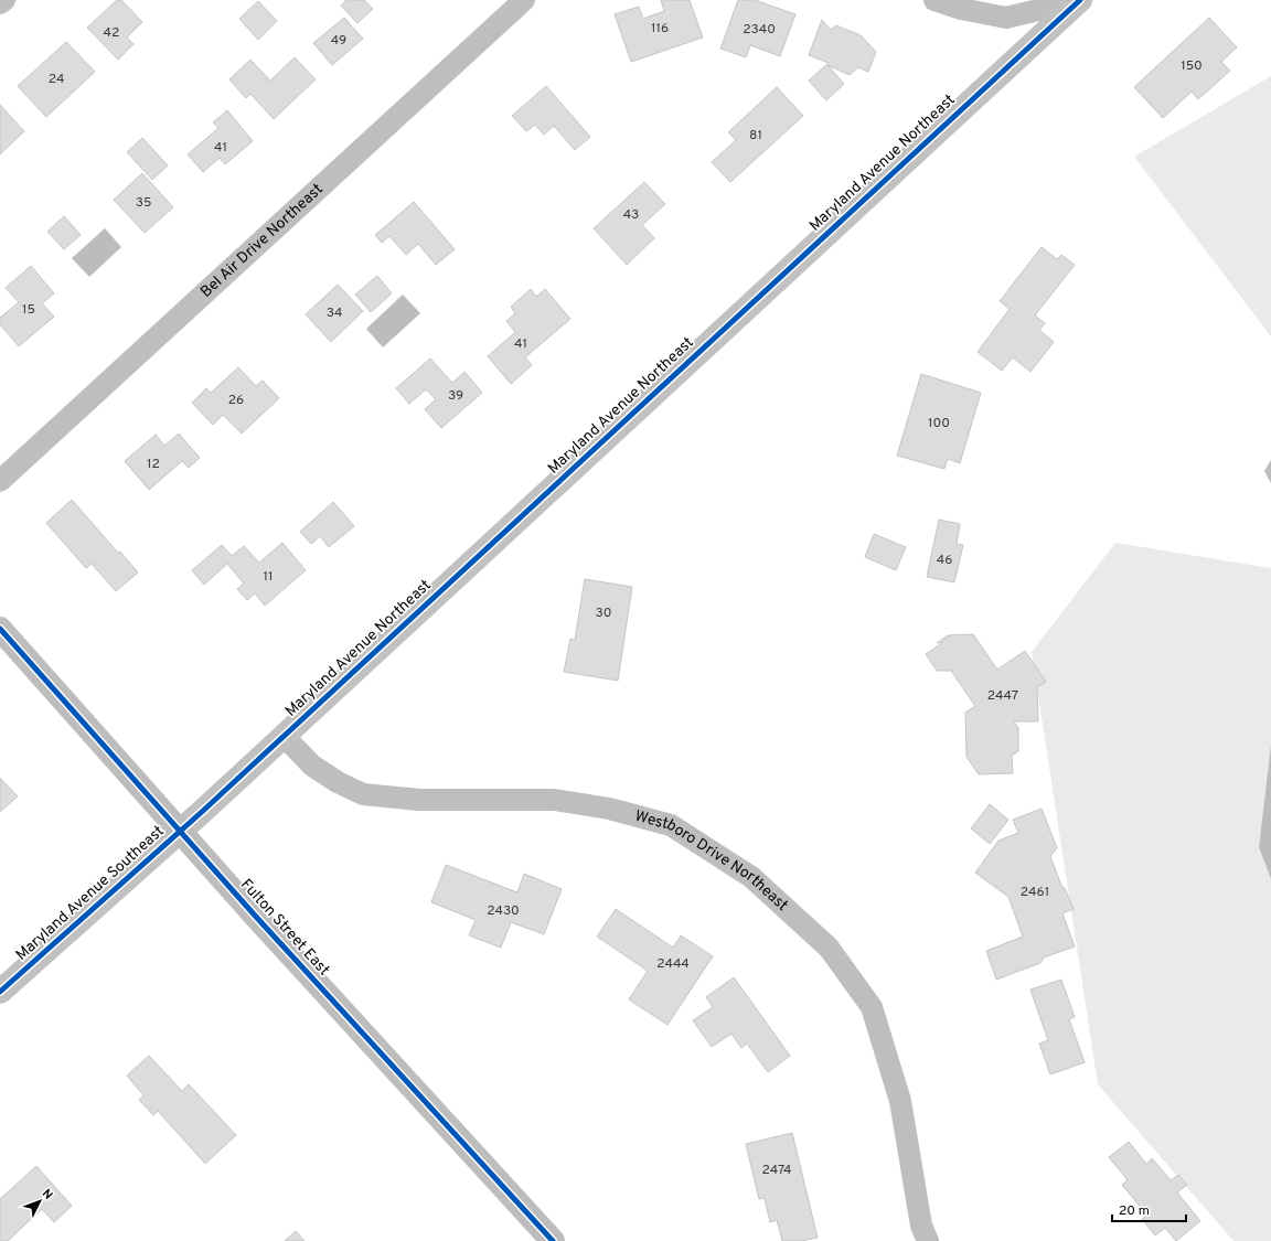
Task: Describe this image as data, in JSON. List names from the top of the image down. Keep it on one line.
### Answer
{"streets":{"main road":["Fulton Street East"],"street":["Maryland Avenue Northeast","Bel Air Drive Northeast","Westboro Drive Northeast","Maryland Avenue Southeast"]},"crossings":[["Maryland Avenue Northeast","Westboro Drive Northeast"],["Maryland Avenue Northeast","Maryland Avenue Southeast"],["Maryland Avenue Northeast","Fulton Street East"],["Maryland Avenue Southeast","Fulton Street East"]],"house_numbers":["116","2340","42","49","150","24","81","41","35","43","15","34","41","39","26","100","12","46","11","30","2447","2461","2430","2444","2474"],"scale_bar":"20 m","north":"top right"}
